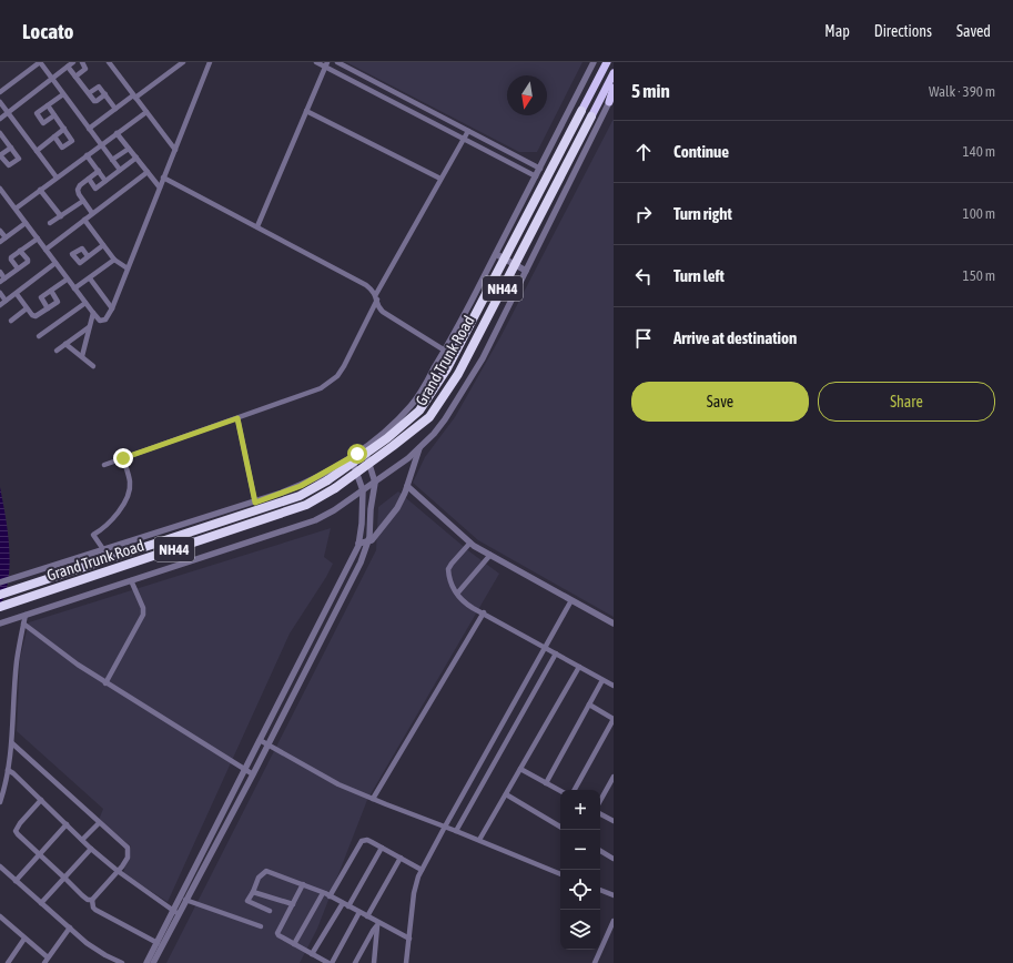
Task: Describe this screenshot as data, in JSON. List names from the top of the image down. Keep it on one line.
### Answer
{"streets":{"highway":["NH44","Grand Trunk Road"]},"north":"bottom","page":{"header":"Locato","nav":["Map","Directions","Saved"],"heading":["5 min","Walk · 390 m"],"list":[["Continue","140 m"],["Turn right","100 m"],["Turn left","150 m"],"Arrive at destination"],"buttons":["Save","Share"],"map_buttons":["+","−"]}}
